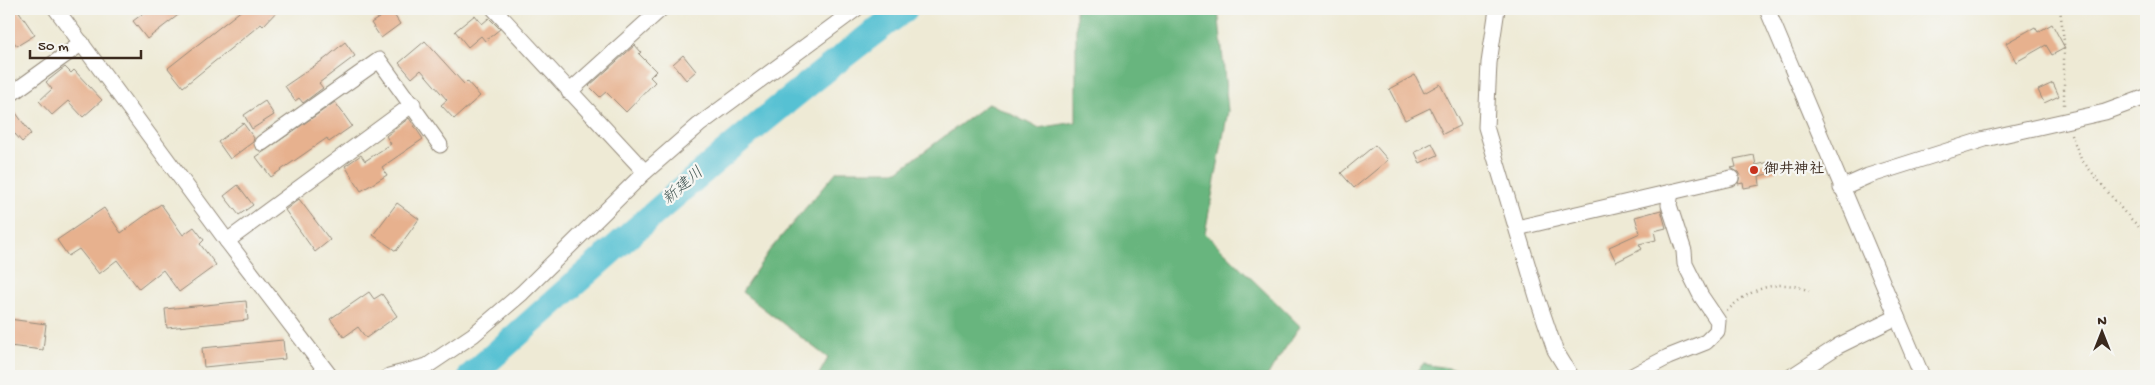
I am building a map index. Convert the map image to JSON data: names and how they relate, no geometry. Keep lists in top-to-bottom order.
{
  "water": ["新建川"],
  "places": ["御井神社"],
  "scale_bar": "50 m",
  "north": "top"
}
